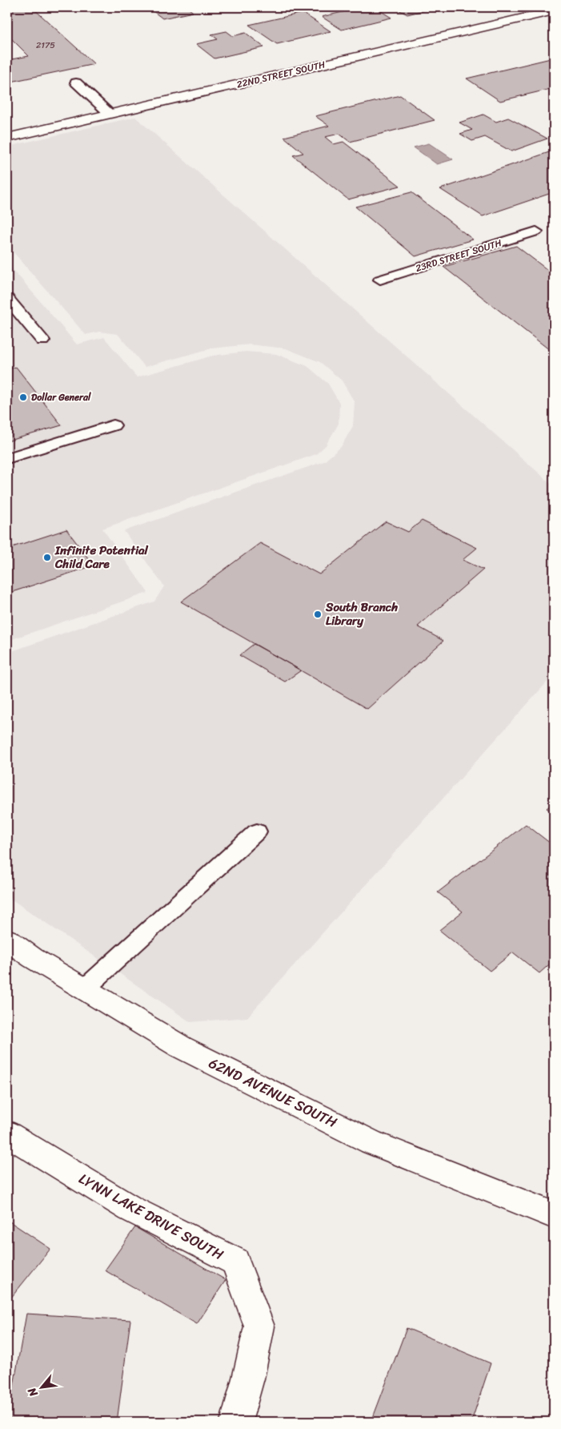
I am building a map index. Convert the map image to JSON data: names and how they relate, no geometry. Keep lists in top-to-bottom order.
{
  "streets": {
    "street": ["22ND STREET SOUTH", "62ND AVENUE SOUTH", "LYNN LAKE DRIVE SOUTH"],
    "lane": ["23RD STREET SOUTH"]
  },
  "places": ["Dollar General", "Infinite Potential Child Care", "South Branch Library"],
  "house_numbers": ["2175"],
  "north": "bottom left"
}
